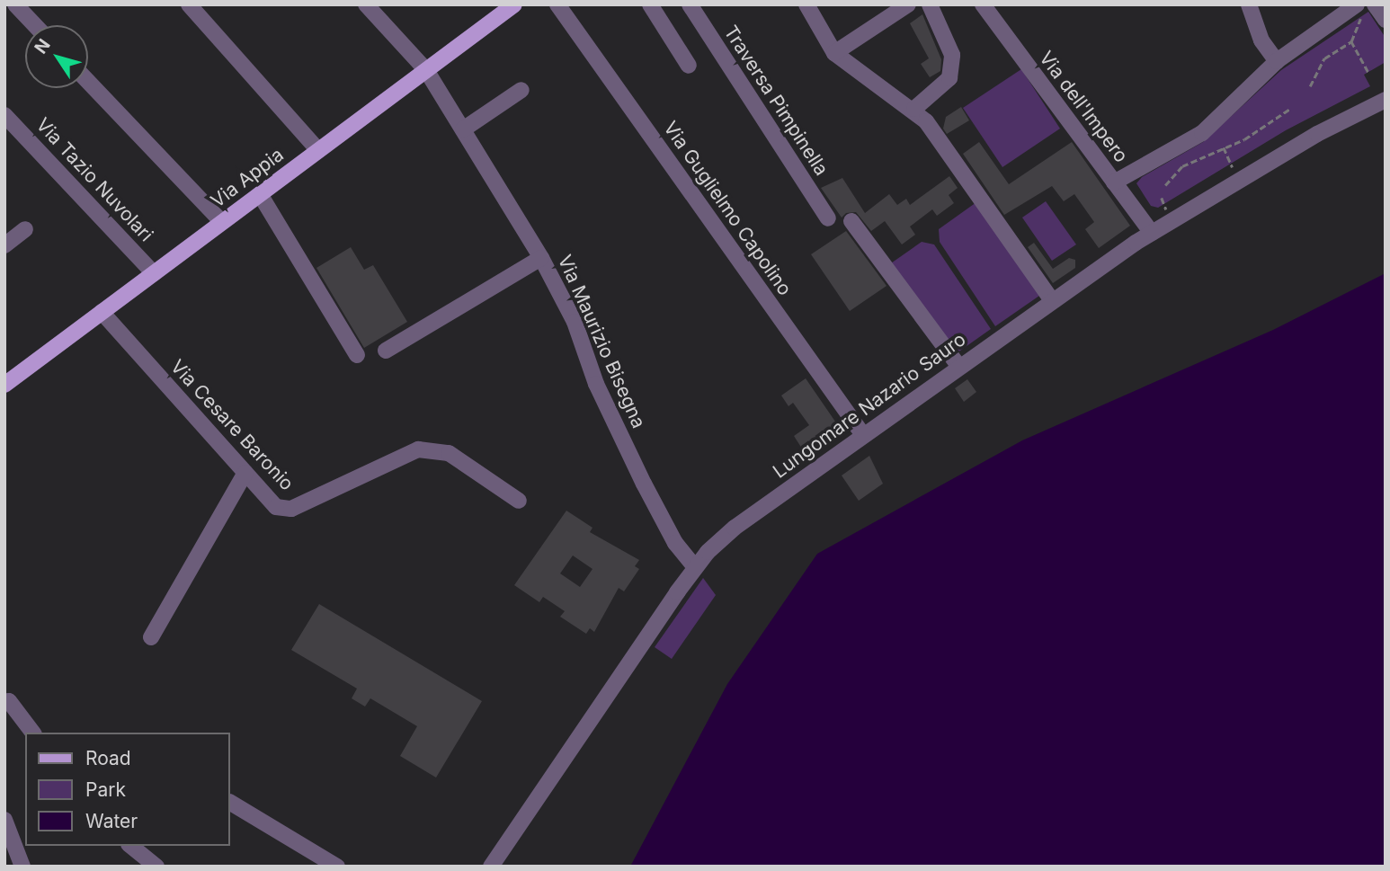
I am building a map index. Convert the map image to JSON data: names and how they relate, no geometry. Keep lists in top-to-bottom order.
{
  "streets": {
    "main road": ["Via Appia"],
    "street": [
      "Traversa Pimpinella",
      "Via dell'Impero",
      "Via Tazio Nuvolari",
      "Via Guglielmo Capolino",
      "Via Maurizio Bisegna",
      "Lungomare Nazario Sauro",
      "Via Cesare Baronio"
    ]
  },
  "crossings": [
    ["Via dell'Impero", "Lungomare Nazario Sauro"],
    ["Via Appia", "Via Tazio Nuvolari"],
    ["Via Appia", "Via Maurizio Bisegna"],
    ["Via Appia", "Via Cesare Baronio"],
    ["Via Guglielmo Capolino", "Lungomare Nazario Sauro"],
    ["Via Maurizio Bisegna", "Lungomare Nazario Sauro"]
  ],
  "legend": ["Road", "Park", "Water"],
  "north": "top left"
}
